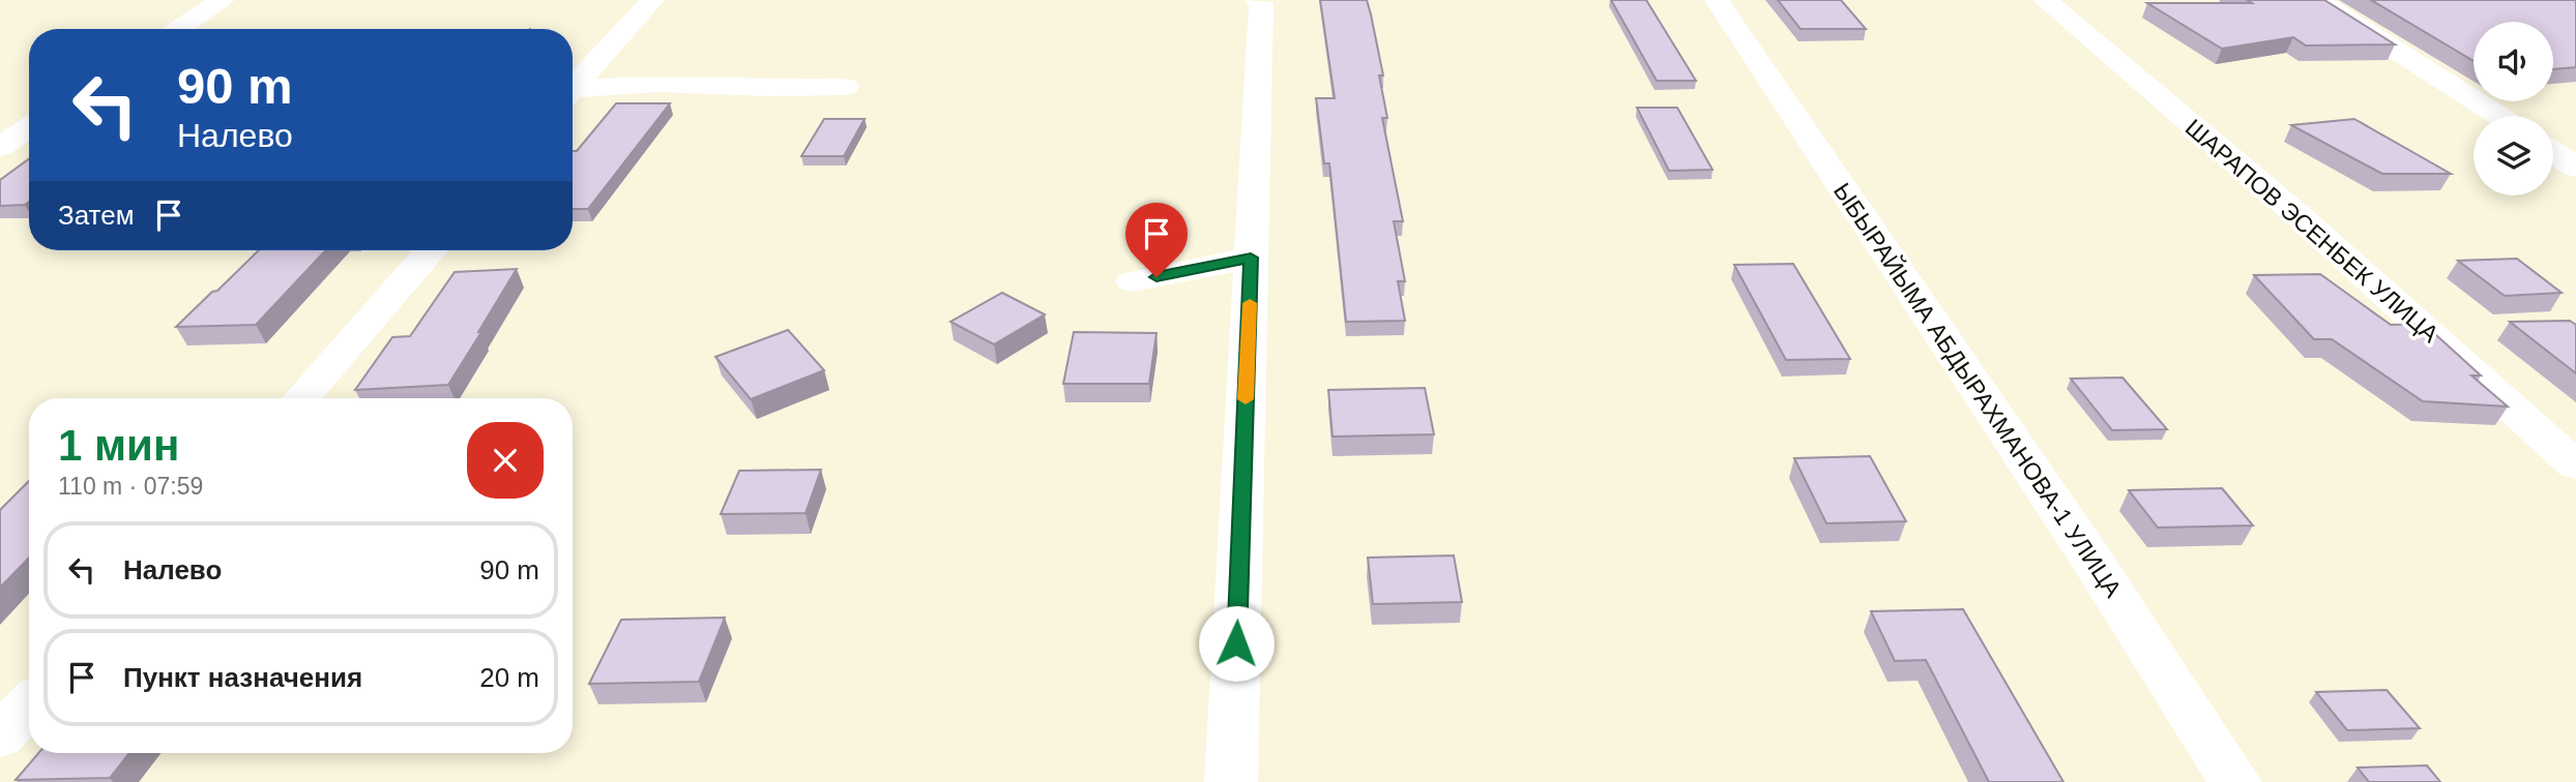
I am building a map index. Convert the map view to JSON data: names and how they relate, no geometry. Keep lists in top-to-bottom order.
{
  "streets": {
    "street": ["ШАРАПОВ ЭСЕНБЕК УЛИЦА", "ЫБЫРАЙЫМА АБДЫРАХМАНОВА-1 УЛИЦА"]
  },
  "page": {
    "turn": ["90 m", "Налево"],
    "then": "Затем",
    "heading": ["1 мин", "110 m · 07:59"],
    "list": [
      {
        "name": "Налево",
        "value": "90 m"
      },
      {
        "name": "Пункт назначения",
        "value": "20 m"
      }
    ]
  }
}
